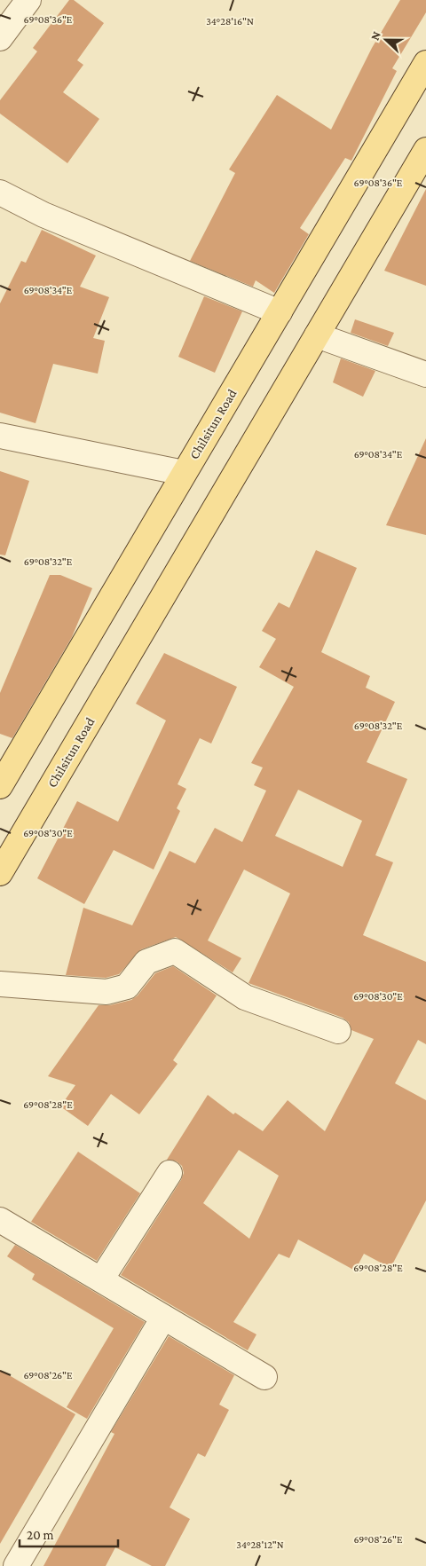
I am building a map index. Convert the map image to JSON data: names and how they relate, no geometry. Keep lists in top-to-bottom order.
{
  "streets": {
    "main road": ["Chilsitun Road"]
  },
  "scale_bar": "20 m",
  "north": "left",
  "coordinates": [
    "69°08'36\"E",
    "34°28'16\"N",
    "69°08'34\"E",
    "69°08'32\"E",
    "69°08'30\"E",
    "69°08'28\"E",
    "69°08'26\"E",
    "34°28'12\"N"
  ]
}
